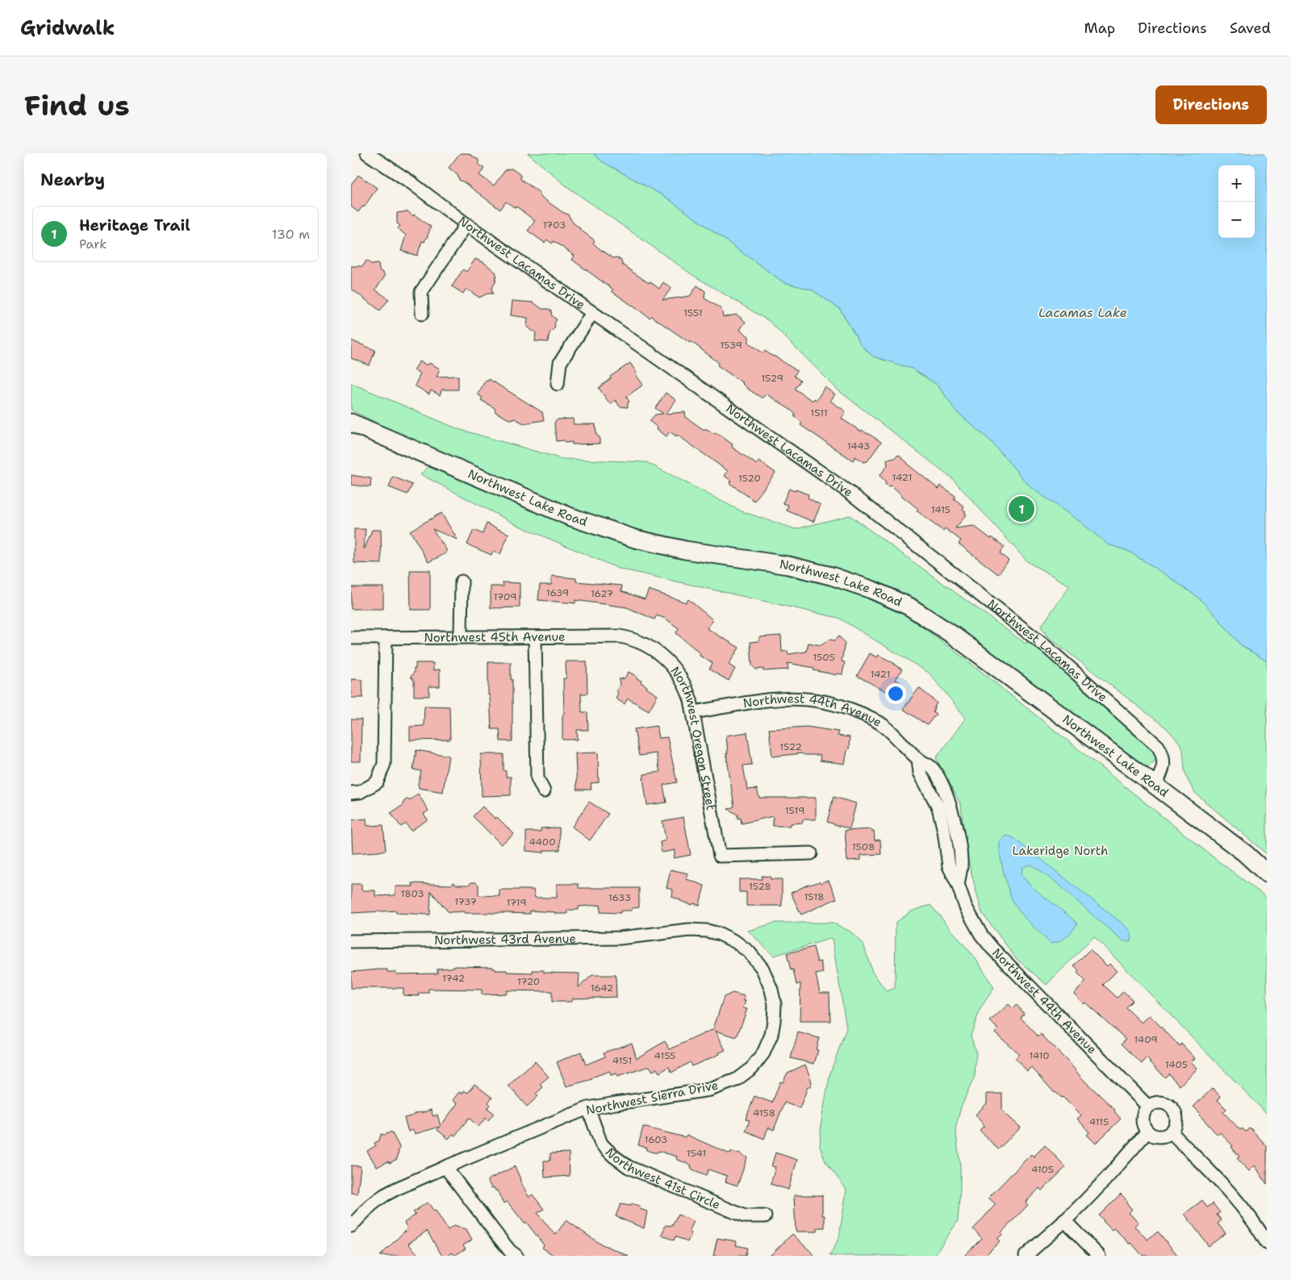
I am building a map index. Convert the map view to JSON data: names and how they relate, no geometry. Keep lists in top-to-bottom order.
{
  "streets": {
    "main road": ["Northwest Lake Road"],
    "street": [
      "Northwest Lacamas Drive",
      "Northwest 45th Avenue",
      "Northwest 44th Avenue",
      "Northwest Oregon Street",
      "Northwest 43rd Avenue",
      "Northwest Sierra Drive",
      "Northwest 41st Circle"
    ]
  },
  "crossings": [
    ["Northwest Lacamas Drive", "Northwest Lake Road"],
    ["Northwest 45th Avenue", "Northwest Oregon Street"],
    ["Northwest 44th Avenue", "Northwest Oregon Street"],
    ["Northwest 43rd Avenue", "Northwest Sierra Drive"],
    ["Northwest Sierra Drive", "Northwest 41st Circle"]
  ],
  "water": ["Lacamas Lake"],
  "parks": ["Lakeridge North"],
  "house_numbers": [
    "1703",
    "1551",
    "1539",
    "1529",
    "1511",
    "1443",
    "1421",
    "1520",
    "1415",
    "1639",
    "1627",
    "1709",
    "1505",
    "1421",
    "1522",
    "1519",
    "4400",
    "1508",
    "1528",
    "1803",
    "1518",
    "1633",
    "1737",
    "1719",
    "1742",
    "1720",
    "1642",
    "1409",
    "4155",
    "1410",
    "4151",
    "1405",
    "4158",
    "4115",
    "1603",
    "1541",
    "4105"
  ],
  "page": {
    "header": "Gridwalk",
    "nav": ["Map", "Directions", "Saved"],
    "buttons": "Directions",
    "title": "Find us",
    "heading": "Nearby",
    "map_buttons": ["+", "−"],
    "list": [
      {
        "mark": "1",
        "name": "Heritage Trail",
        "note": "Park",
        "value": "130 m"
      }
    ],
    "pins": "1"
  }
}
